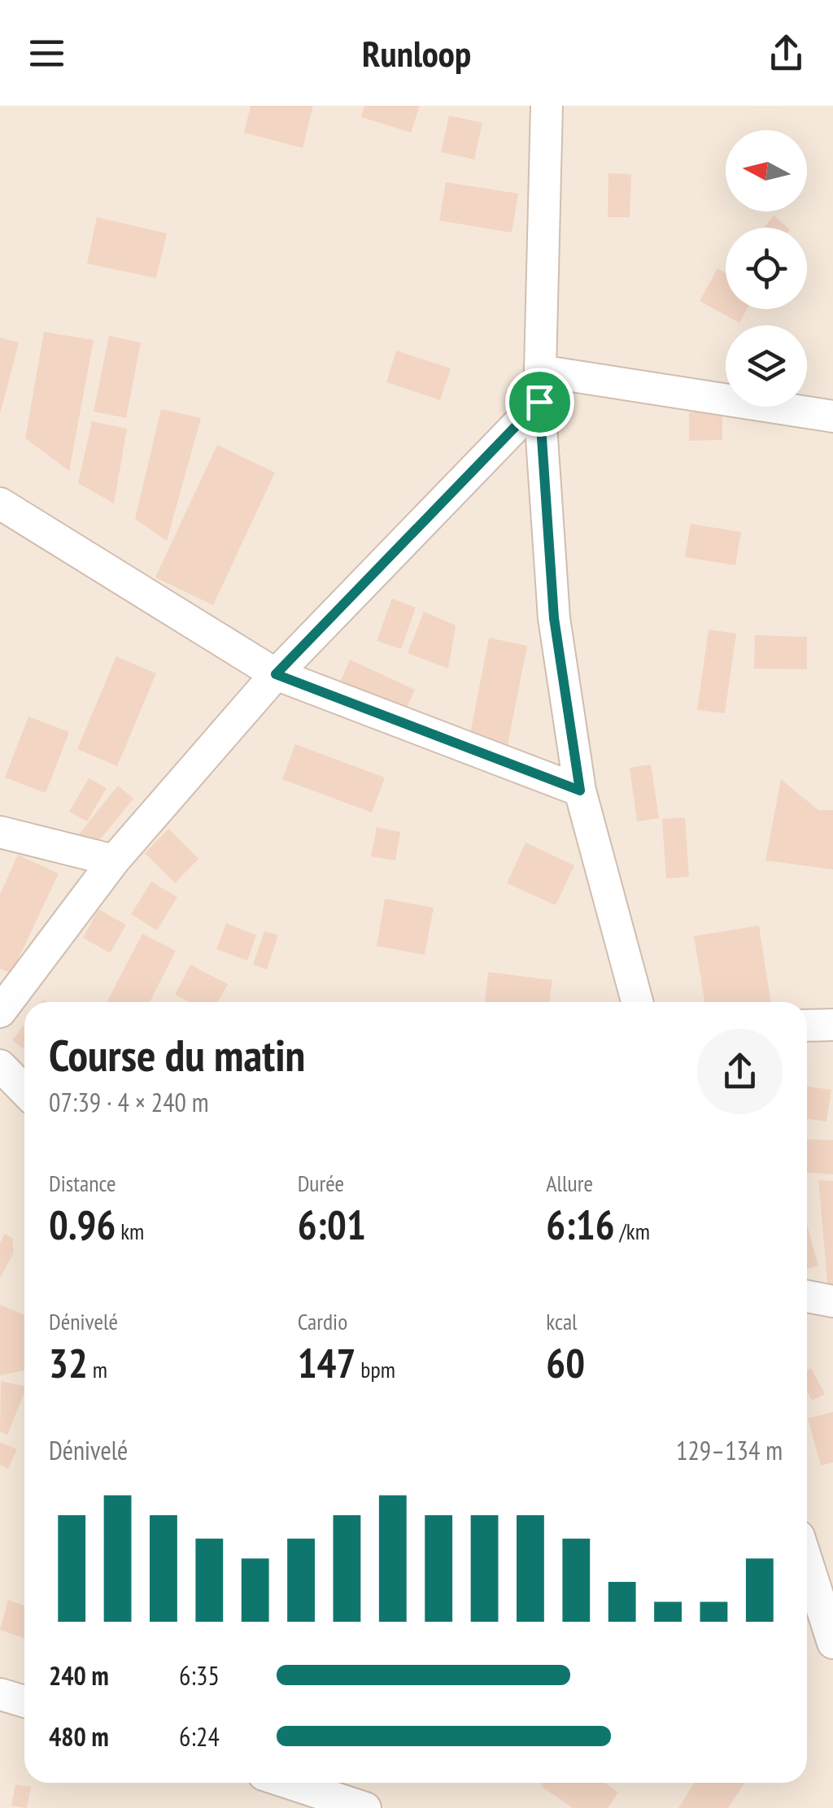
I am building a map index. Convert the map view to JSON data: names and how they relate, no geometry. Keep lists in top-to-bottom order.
{
  "north": "left",
  "page": {
    "header": "Runloop",
    "heading": ["Course du matin", "07:39 · 4 × 240 m"],
    "stats": [
      ["Distance", "0.96 km"],
      ["Durée", "6:01"],
      ["Allure", "6:16 /km"],
      ["Dénivelé", "32 m"],
      ["Cardio", "147 bpm"],
      ["kcal", "60"]
    ],
    "chart": ["Dénivelé", "129–134 m"],
    "list": [
      {
        "name": "240 m",
        "note": "6:35"
      },
      {
        "name": "480 m",
        "note": "6:24"
      }
    ]
  }
}
